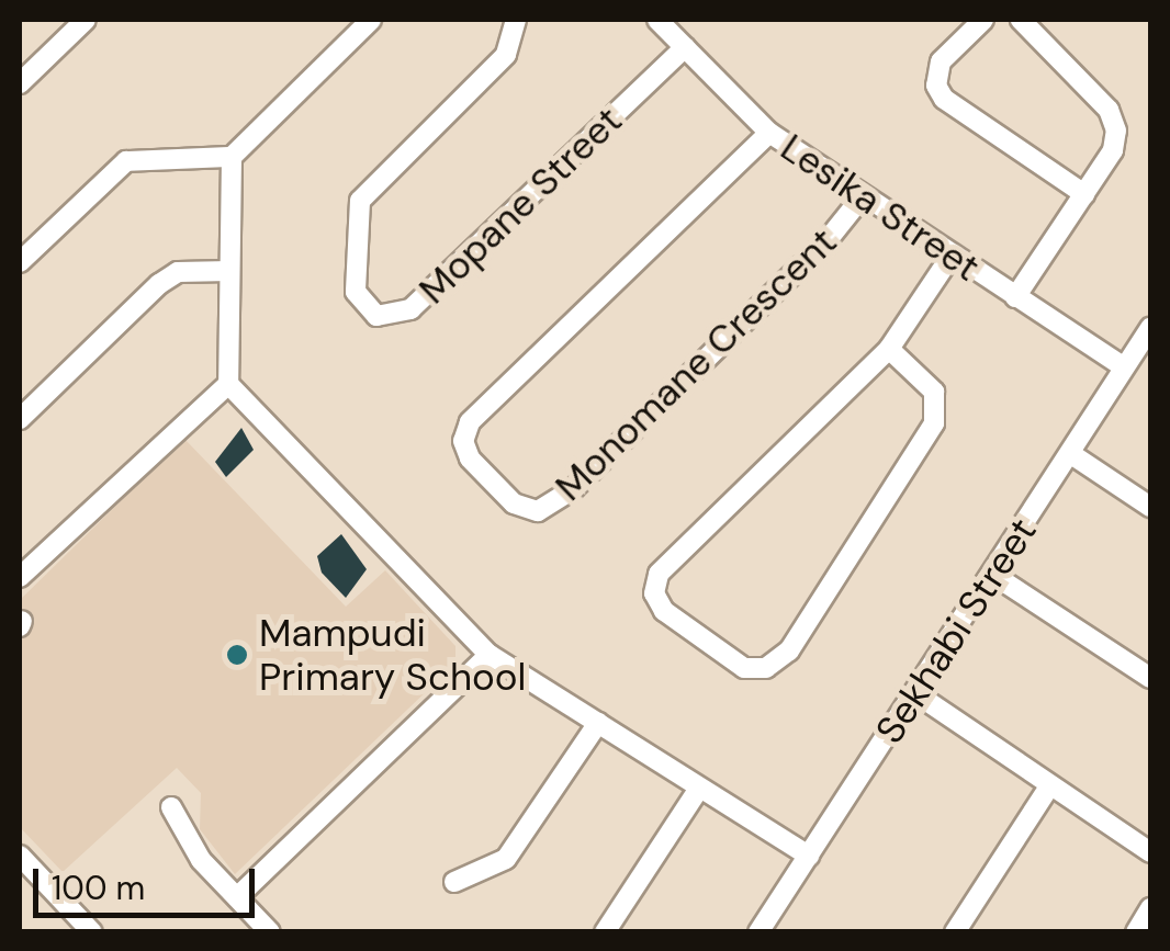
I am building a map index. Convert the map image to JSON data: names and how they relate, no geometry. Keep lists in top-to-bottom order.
{
  "streets": {
    "street": [
      "Mopane Street",
      "Lesika Street",
      "Monomane Crescent",
      "Sekhabi Street"
    ]
  },
  "crossings": [
    ["Mopane Street", "Lesika Street"],
    ["Lesika Street", "Monomane Crescent"],
    ["Lesika Street", "Sekhabi Street"]
  ],
  "places": ["Mampudi Primary School"],
  "scale_bar": "100 m"
}
